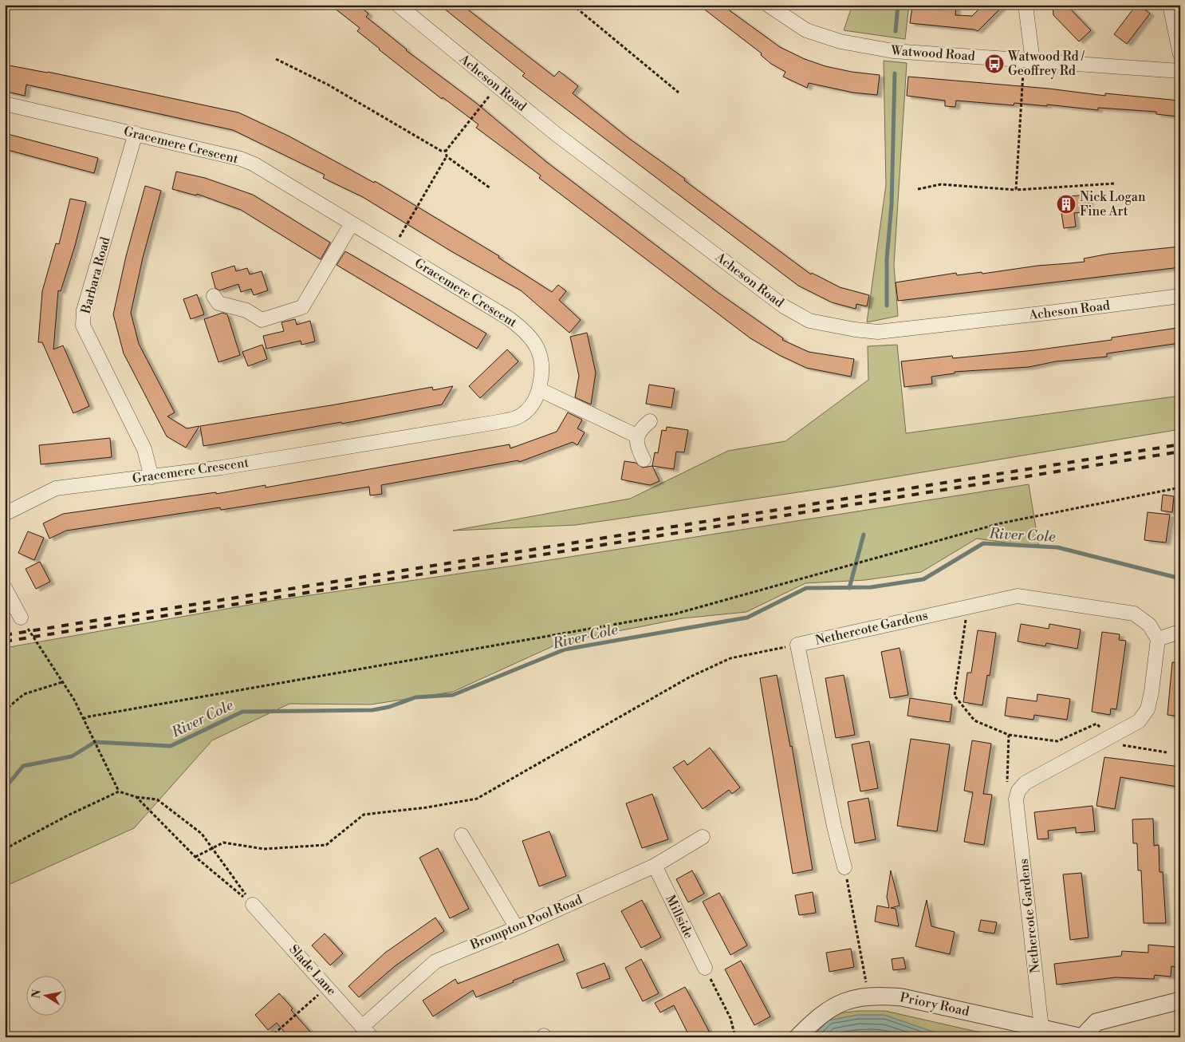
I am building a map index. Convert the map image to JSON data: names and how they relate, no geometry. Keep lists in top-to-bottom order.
{
  "streets": {
    "street": [
      "Watwood Road",
      "Acheson Road",
      "Gracemere Crescent",
      "Barbara Road",
      "Nethercote Gardens",
      "Millside",
      "Brompton Pool Road",
      "Slade Lane",
      "Priory Road"
    ]
  },
  "crossings": [
    ["Gracemere Crescent", "Barbara Road"],
    ["Nethercote Gardens", "Priory Road"],
    ["Millside", "Brompton Pool Road"],
    ["Brompton Pool Road", "Slade Lane"]
  ],
  "water": ["River Cole"],
  "places": {
    "bus stop": ["Watwood Rd / Geoffrey Rd"],
    "building": ["Nick Logan Fine Art"]
  },
  "north": "left"
}
